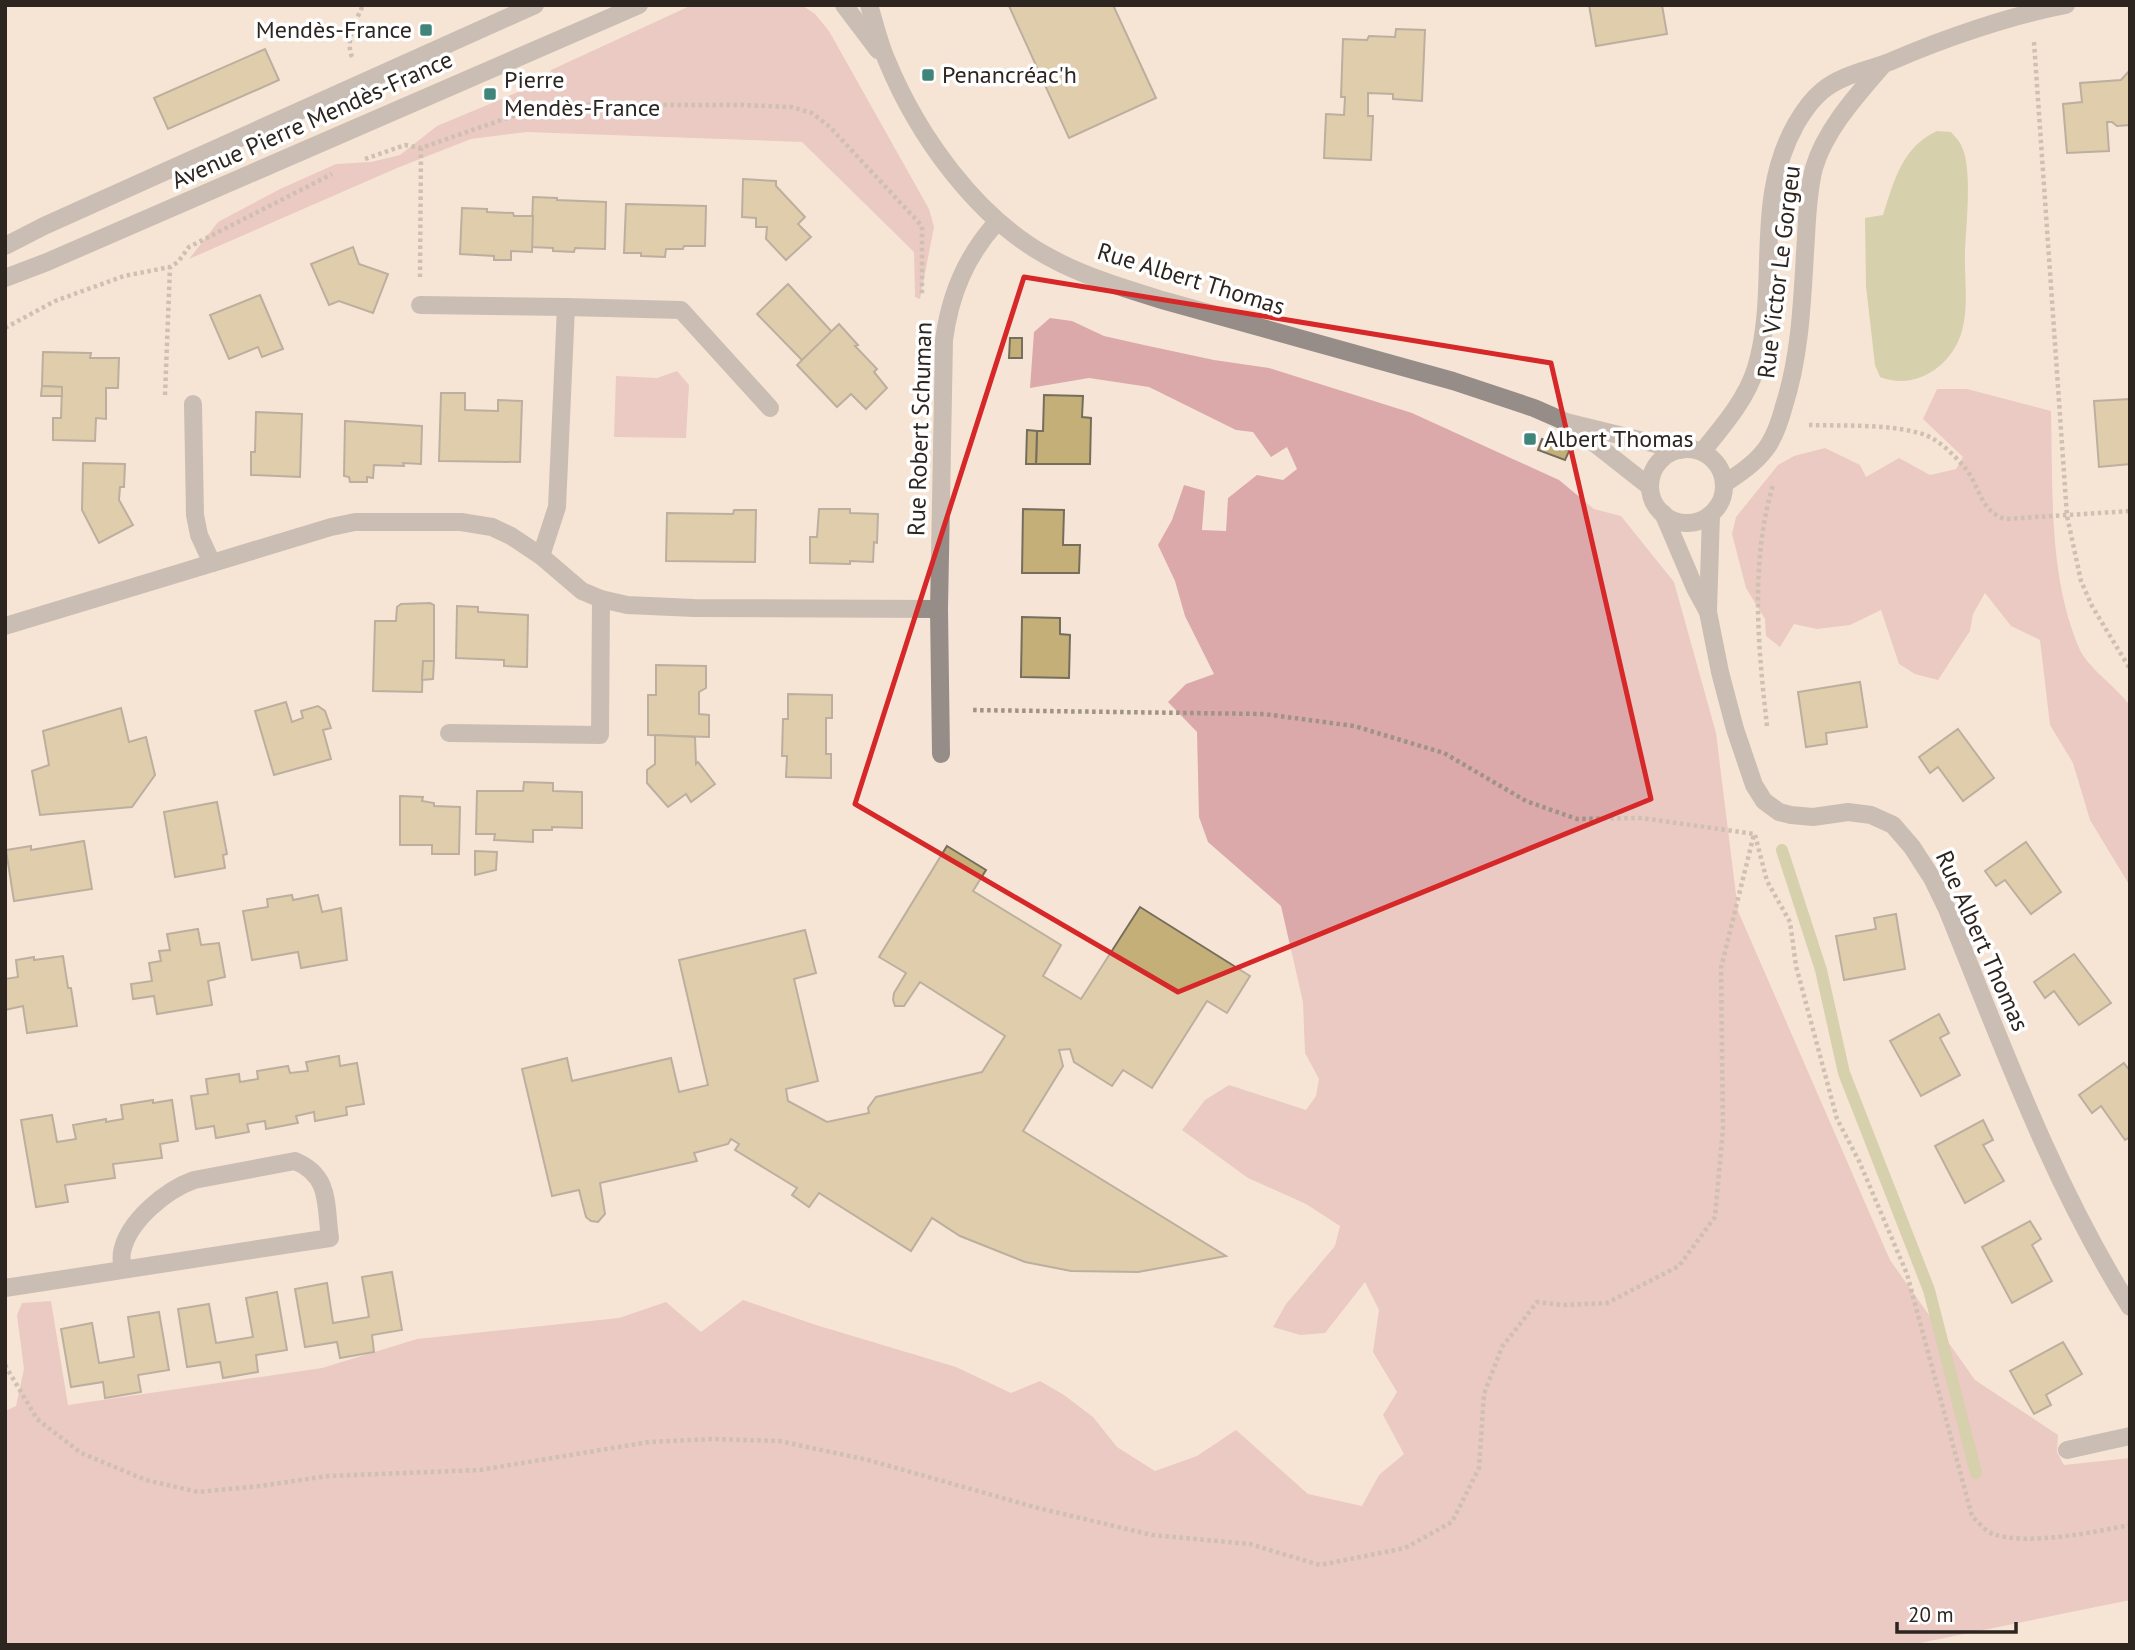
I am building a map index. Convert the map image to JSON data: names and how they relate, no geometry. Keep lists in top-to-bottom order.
{
  "streets": {
    "street": [
      "Avenue Pierre Mendès-France",
      "Rue Victor Le Gorgeu",
      "Rue Albert Thomas",
      "Rue Robert Schuman"
    ]
  },
  "crossings": [
    ["Rue Victor Le Gorgeu", "Rue Albert Thomas"],
    ["Rue Albert Thomas", "Rue Robert Schuman"]
  ],
  "places": {
    "transit": [
      "Mendès-France",
      "Penancréac'h",
      "Pierre Mendès-France",
      "Albert Thomas"
    ]
  },
  "scale_bar": "20 m"
}
